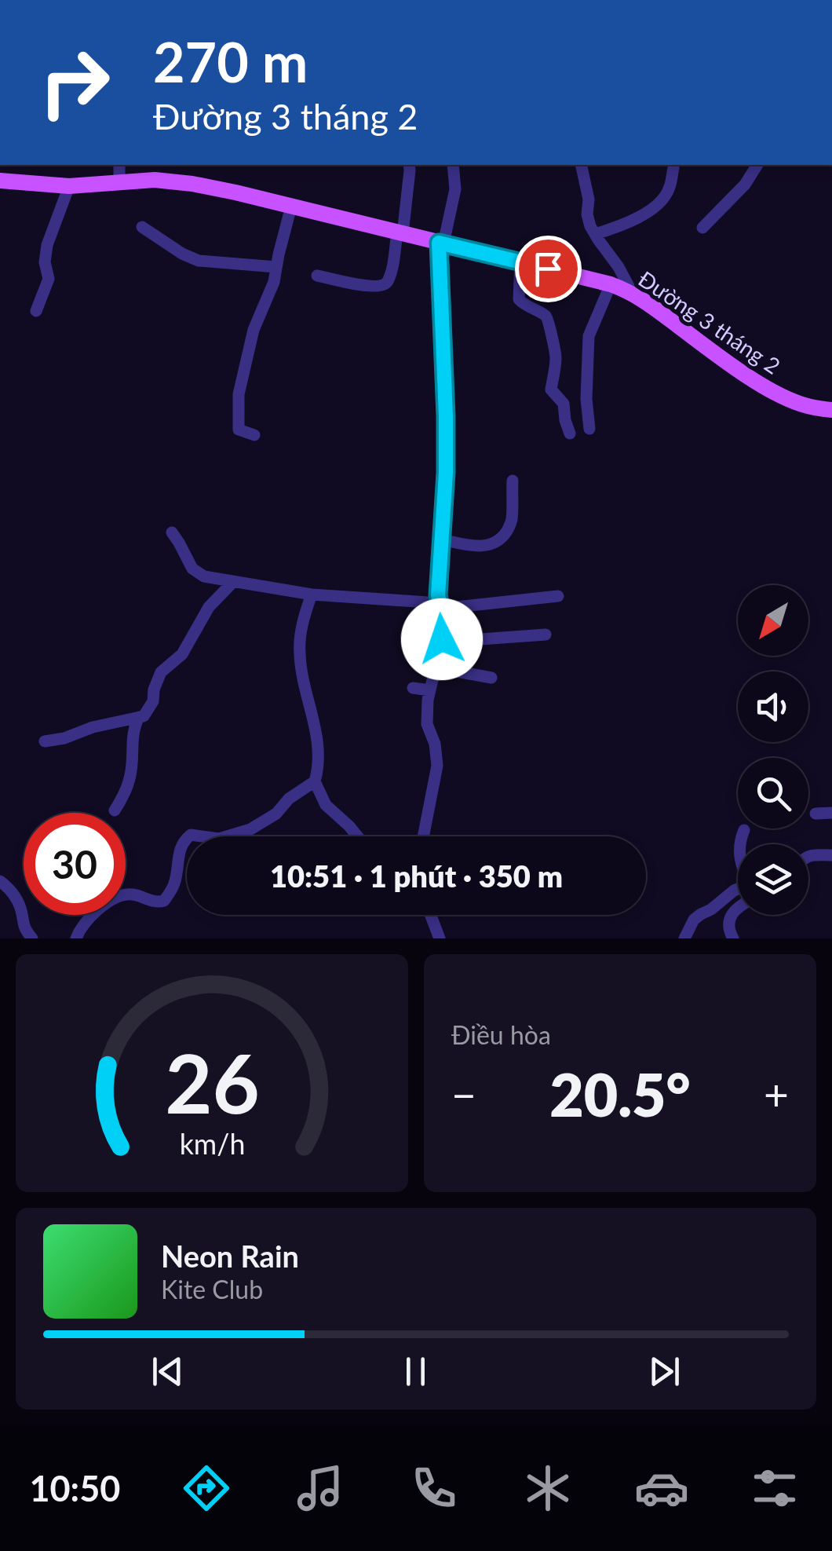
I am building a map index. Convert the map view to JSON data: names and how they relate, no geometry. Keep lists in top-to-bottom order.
{
  "streets": {
    "main road": ["Đường 3 tháng 2"]
  },
  "north": "bottom left",
  "page": {
    "turn": ["270 m", "Đường 3 tháng 2"],
    "limit": "30",
    "trip": "10:51 · 1 phút · 350 m",
    "tile": "Điều hòa",
    "heat": ["−", "20.5°", "+"],
    "song": ["Neon Rain", "Kite Club"],
    "tabs": "10:50",
    "gauge": ["26", "km/h"]
  }
}
